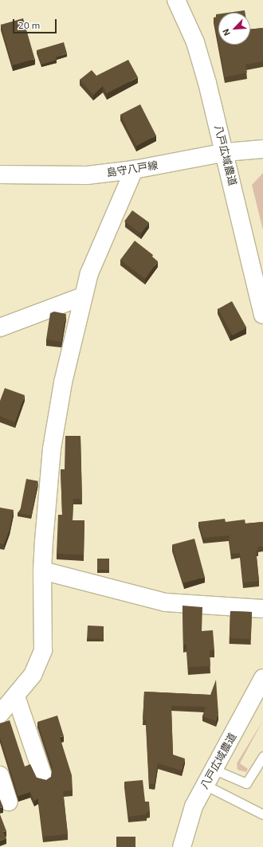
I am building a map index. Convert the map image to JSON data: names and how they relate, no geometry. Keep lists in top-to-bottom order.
{
  "streets": {
    "street": ["八戸広域農道", "島守八戸線"]
  },
  "crossings": [
    ["八戸広域農道", "島守八戸線"]
  ],
  "scale_bar": "20 m",
  "north": "bottom left"
}
